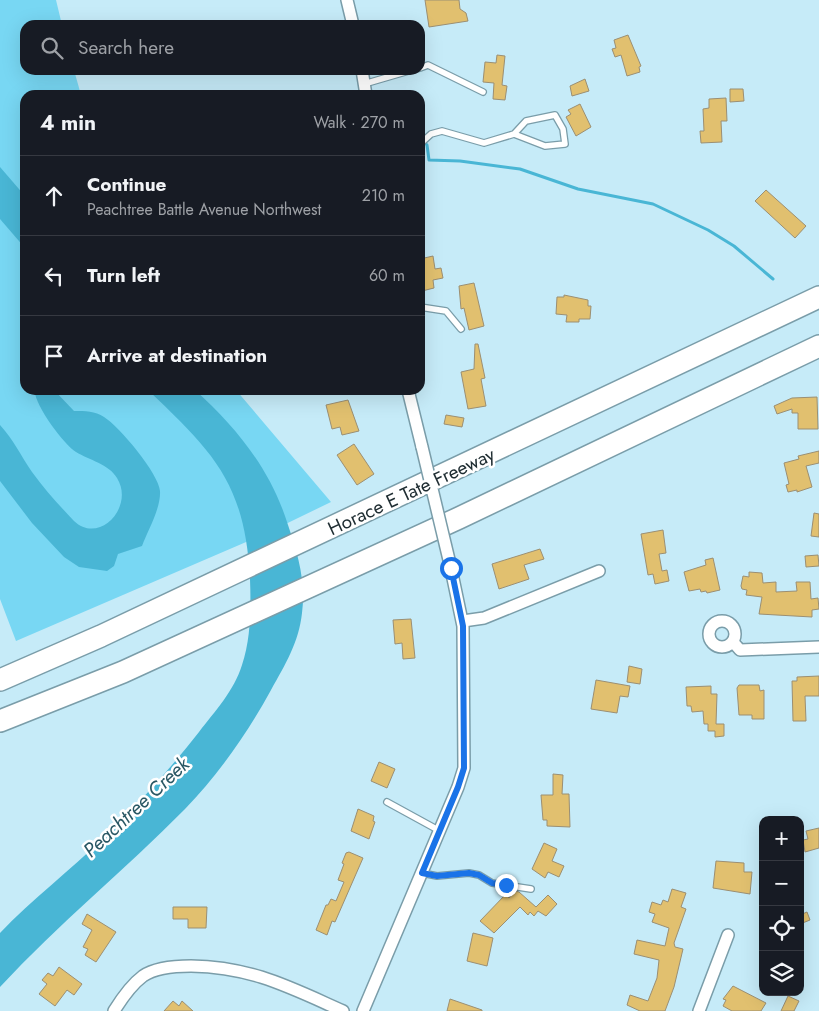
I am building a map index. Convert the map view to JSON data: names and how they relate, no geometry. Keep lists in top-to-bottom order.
{
  "streets": {
    "highway": ["Horace E Tate Freeway"]
  },
  "water": ["Peachtree Creek"],
  "page": {
    "search": "Search here",
    "heading": ["4 min", "Walk · 270 m"],
    "list": [
      ["Continue", "Peachtree Battle Avenue Northwest", "210 m"],
      ["Turn left", "60 m"],
      "Arrive at destination"
    ],
    "map_buttons": ["+", "−"]
  }
}
